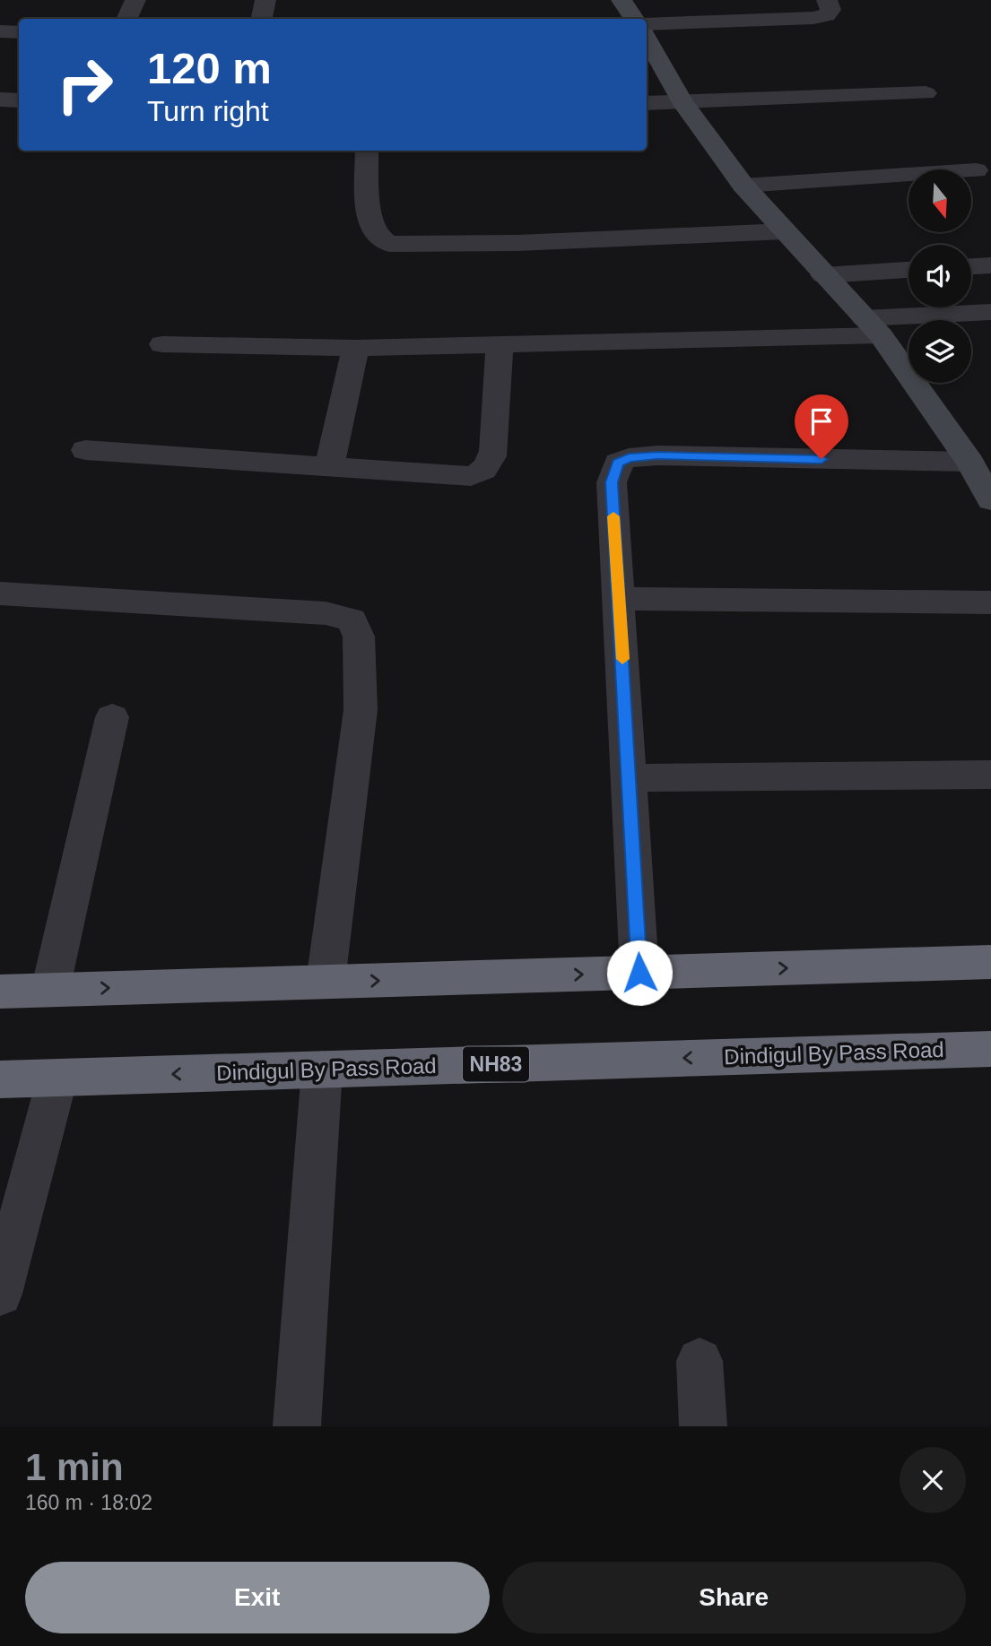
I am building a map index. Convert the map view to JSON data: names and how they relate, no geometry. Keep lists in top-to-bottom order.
{
  "streets": {
    "highway": ["Dindigul By Pass Road", "NH83"]
  },
  "north": "bottom",
  "page": {
    "turn": ["120 m", "Turn right"],
    "heading": ["1 min", "160 m · 18:02"],
    "buttons": ["Exit", "Share"]
  }
}
